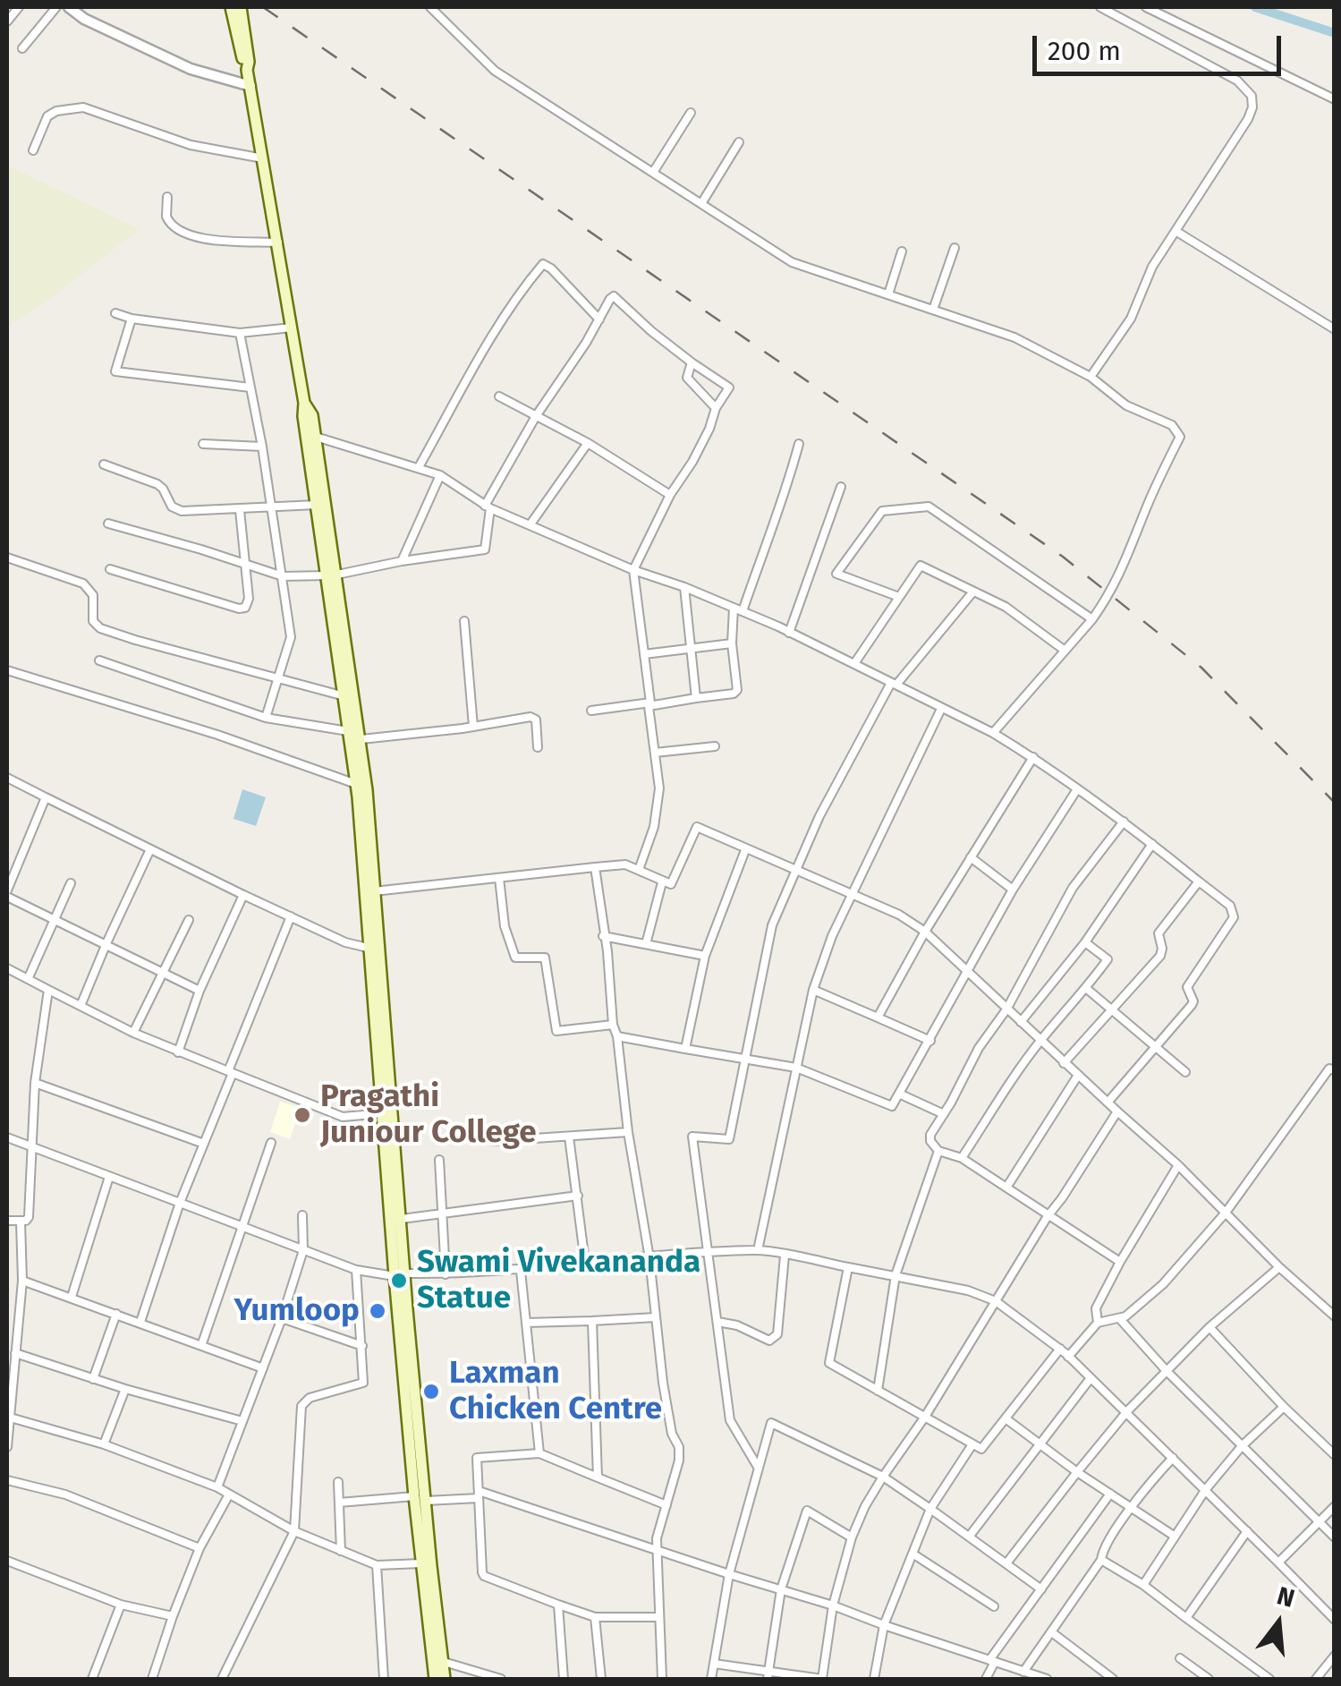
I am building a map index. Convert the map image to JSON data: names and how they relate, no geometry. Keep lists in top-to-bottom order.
{
  "places": [
    "Pragathi Juniour College",
    "Swami Vivekananda Statue",
    "Yumloop",
    "Laxman Chicken Centre"
  ],
  "scale_bar": "200 m",
  "north": "top"
}
